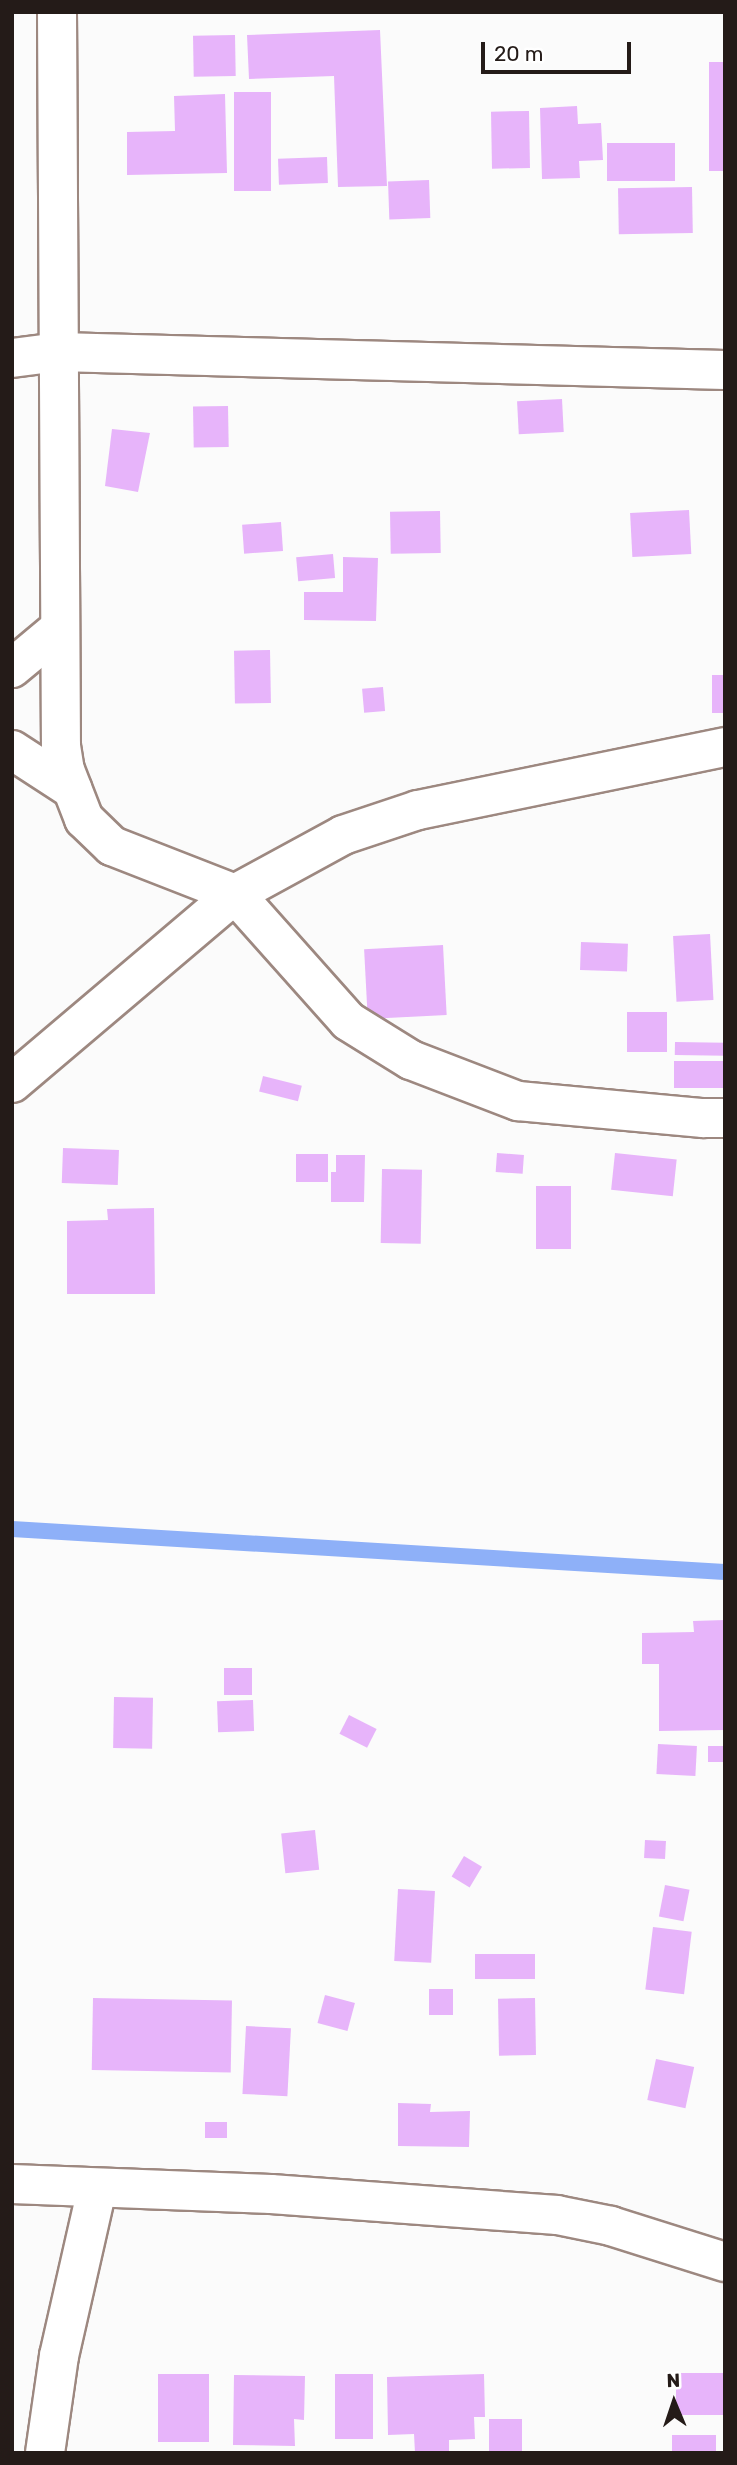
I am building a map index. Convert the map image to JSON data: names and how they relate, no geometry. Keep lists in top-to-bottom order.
{
  "scale_bar": "20 m",
  "north": "top"
}
